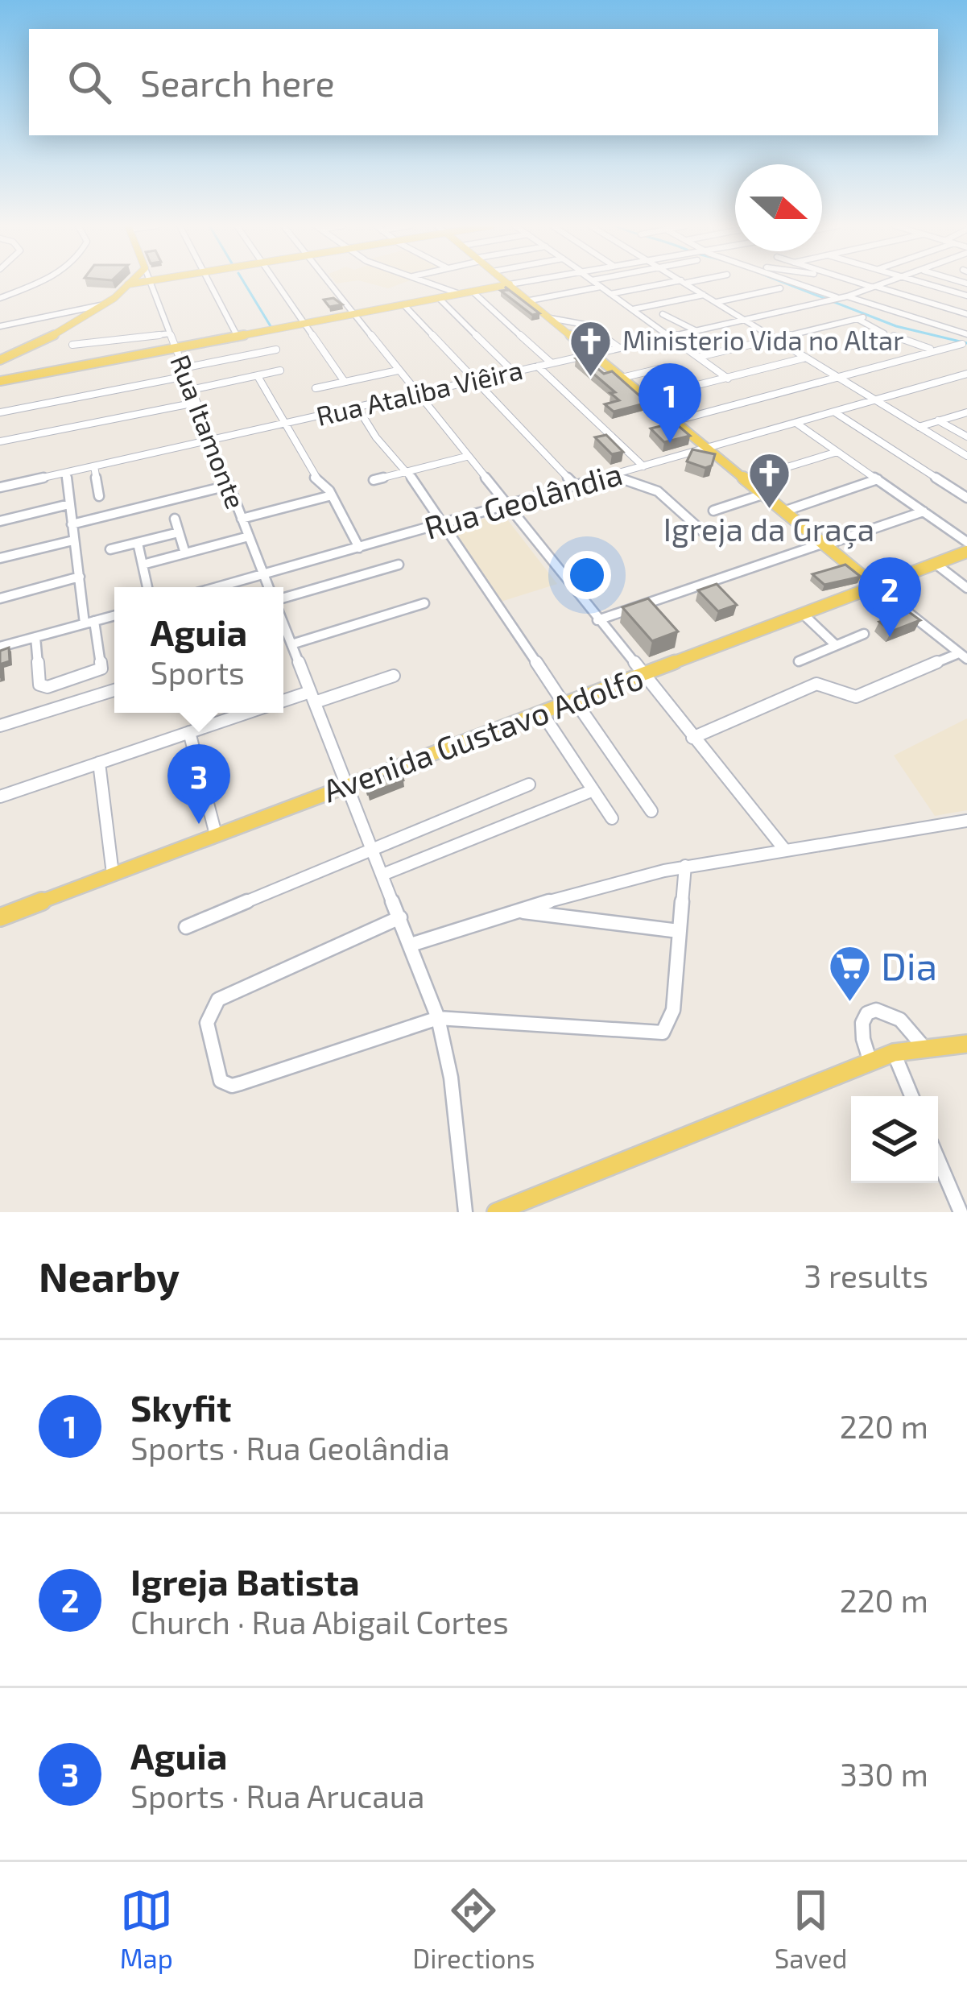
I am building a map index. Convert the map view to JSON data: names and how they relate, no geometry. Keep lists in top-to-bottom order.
{
  "streets": {
    "main road": ["Avenida Gustavo Adolfo"],
    "street": ["Rua Ataliba Viêira", "Rua Itamonte", "Rua Geolândia"]
  },
  "crossings": [
    ["Rua Ataliba Viêira", "Rua Itamonte"],
    ["Rua Itamonte", "Rua Geolândia"]
  ],
  "places": {
    "church": ["Ministerio Vida no Altar", "Igreja da Graça"],
    "supermarket": ["Dia"]
  },
  "north": "right",
  "page": {
    "search": "Search here",
    "pins": ["1", "2", "3"],
    "popup": ["Aguia", "Sports"],
    "heading": ["Nearby", "3 results"],
    "list": [
      {
        "mark": "1",
        "name": "Skyfit",
        "note": "Sports · Rua Geolândia",
        "value": "220 m"
      },
      {
        "mark": "2",
        "name": "Igreja Batista",
        "note": "Church · Rua Abigail Cortes",
        "value": "220 m"
      },
      {
        "mark": "3",
        "name": "Aguia",
        "note": "Sports · Rua Arucaua",
        "value": "330 m"
      }
    ],
    "nav": ["Map", "Directions", "Saved"]
  }
}
